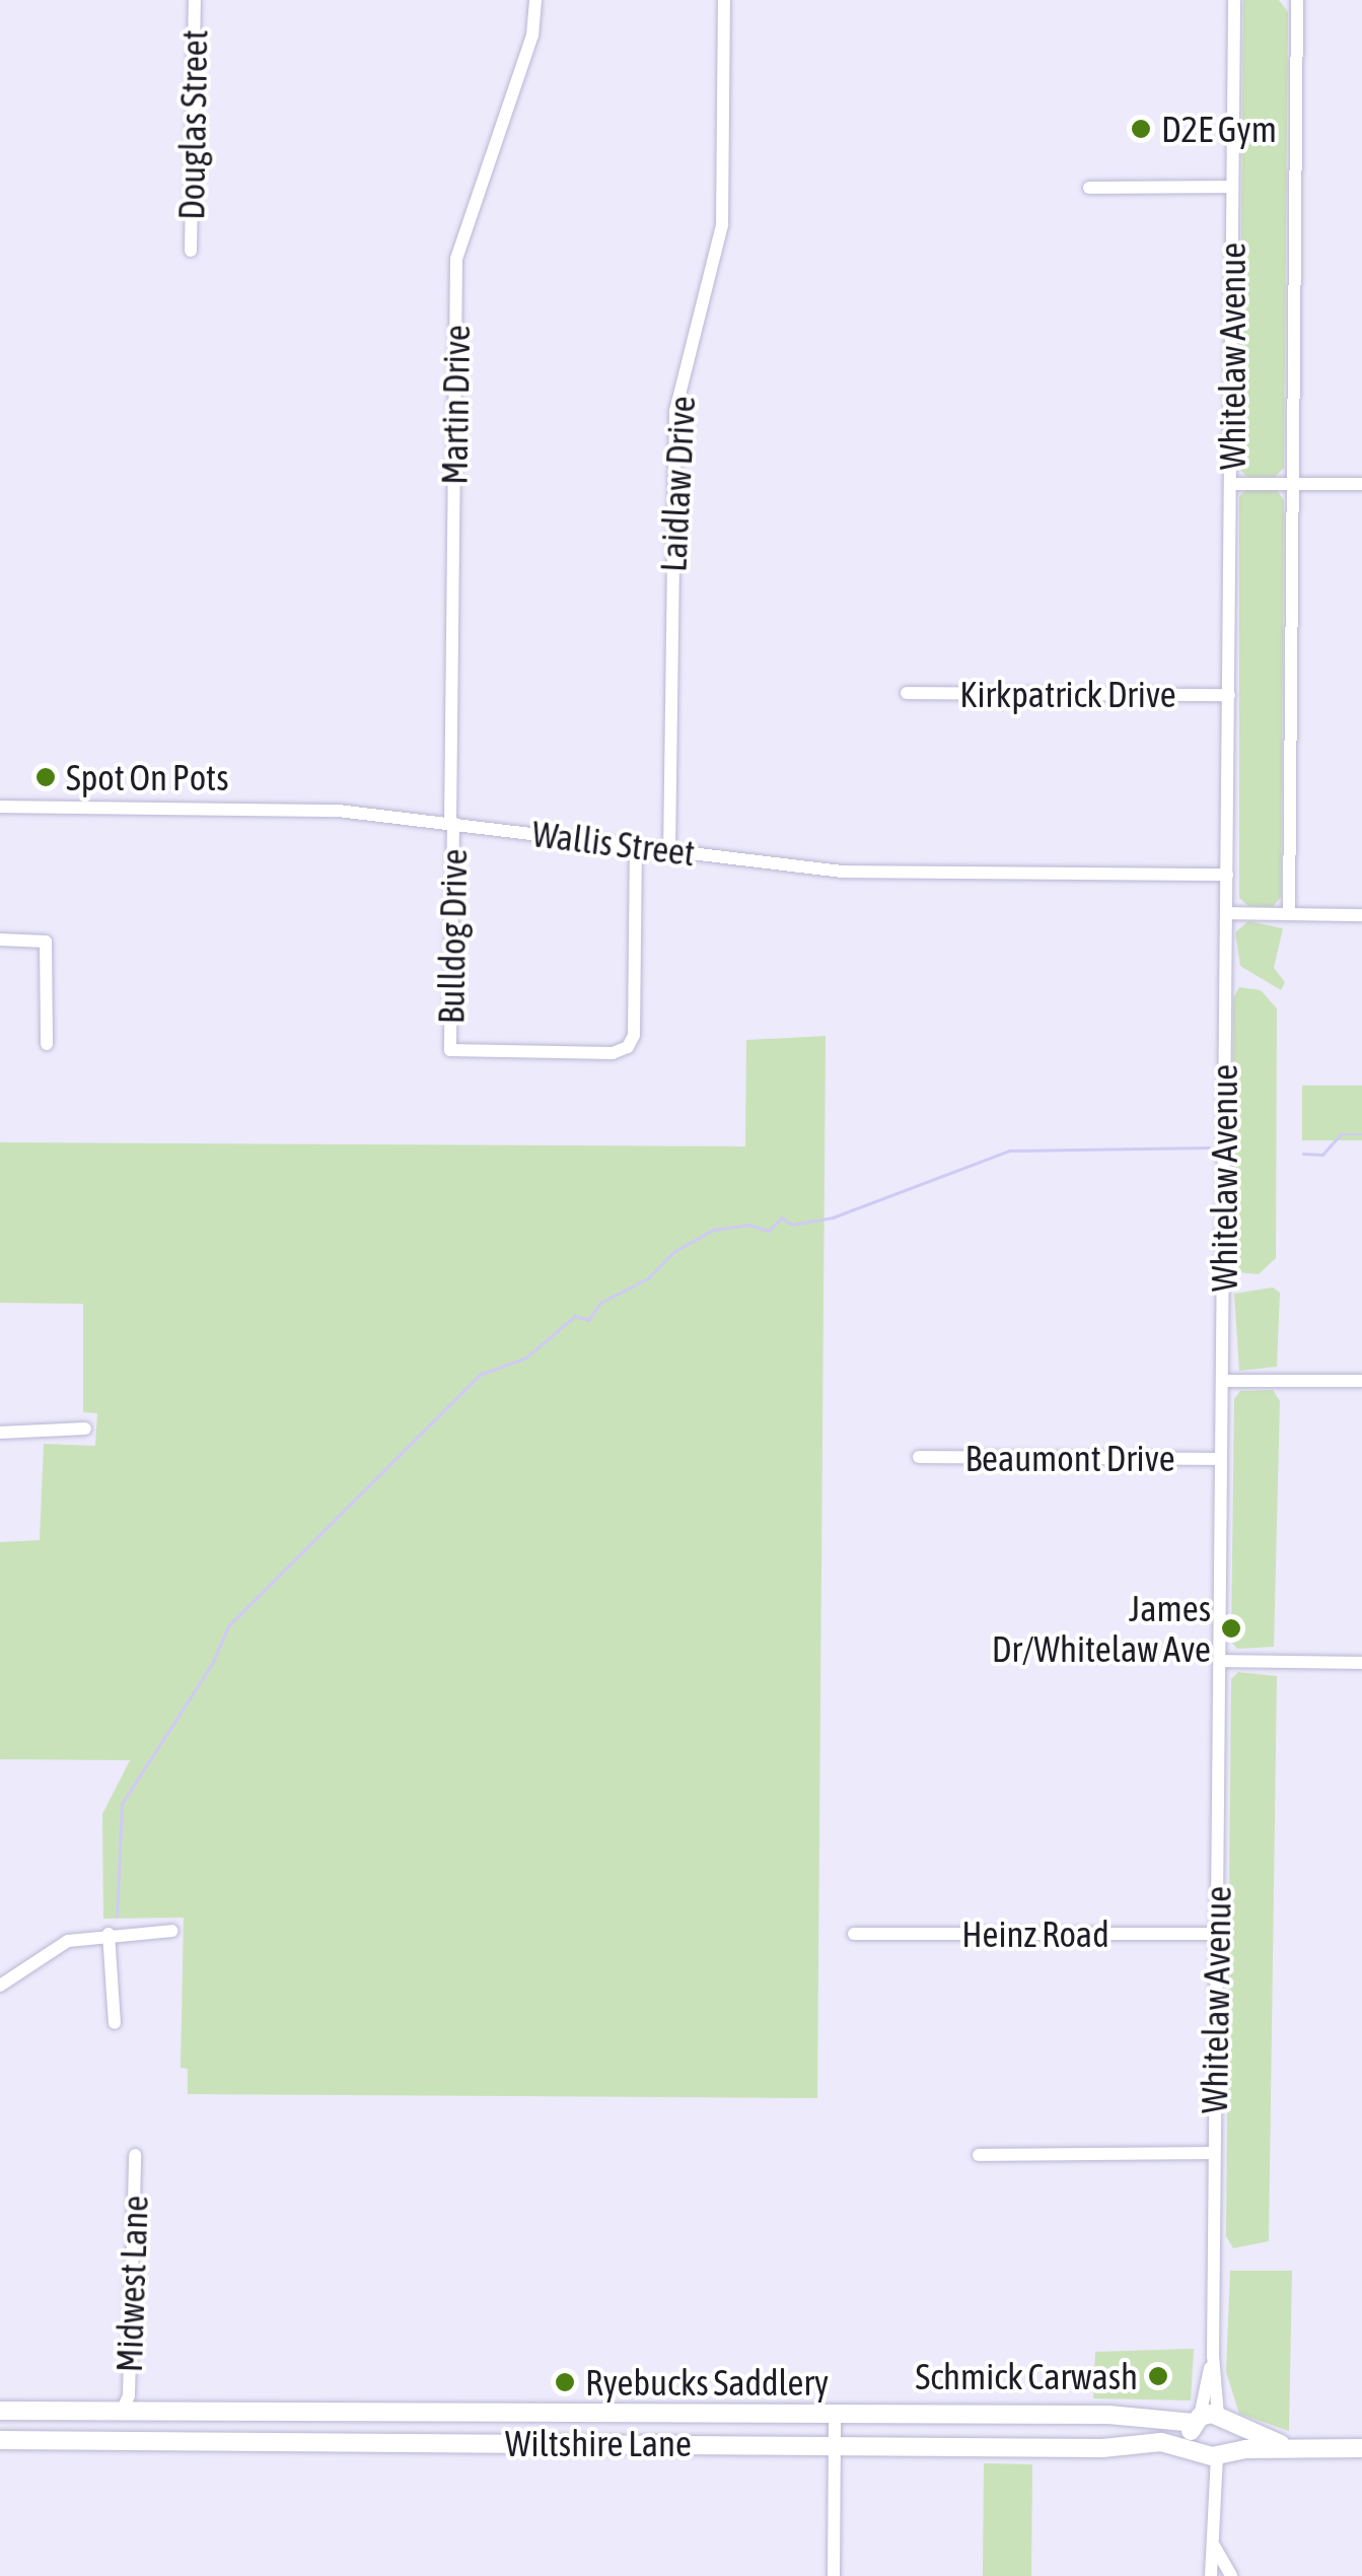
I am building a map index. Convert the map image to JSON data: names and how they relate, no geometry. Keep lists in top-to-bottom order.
{
  "streets": {
    "main road": ["Wiltshire Lane"],
    "street": [
      "Douglas Street",
      "Whitelaw Avenue",
      "Martin Drive",
      "Laidlaw Drive",
      "Kirkpatrick Drive",
      "Wallis Street",
      "Bulldog Drive",
      "Beaumont Drive",
      "Heinz Road",
      "Midwest Lane"
    ]
  },
  "crossings": [
    ["Whitelaw Avenue", "Kirkpatrick Drive"],
    ["Whitelaw Avenue", "Wallis Street"],
    ["Whitelaw Avenue", "Beaumont Drive"],
    ["Whitelaw Avenue", "Heinz Road"],
    ["Whitelaw Avenue", "Wiltshire Lane"],
    ["Martin Drive", "Wallis Street"],
    ["Martin Drive", "Bulldog Drive"],
    ["Laidlaw Drive", "Wallis Street"],
    ["Wallis Street", "Bulldog Drive"],
    ["Midwest Lane", "Wiltshire Lane"]
  ],
  "places": [
    "D2E Gym",
    "Spot On Pots",
    "James Dr/Whitelaw Ave",
    "Schmick Carwash",
    "Ryebucks Saddlery"
  ]
}
